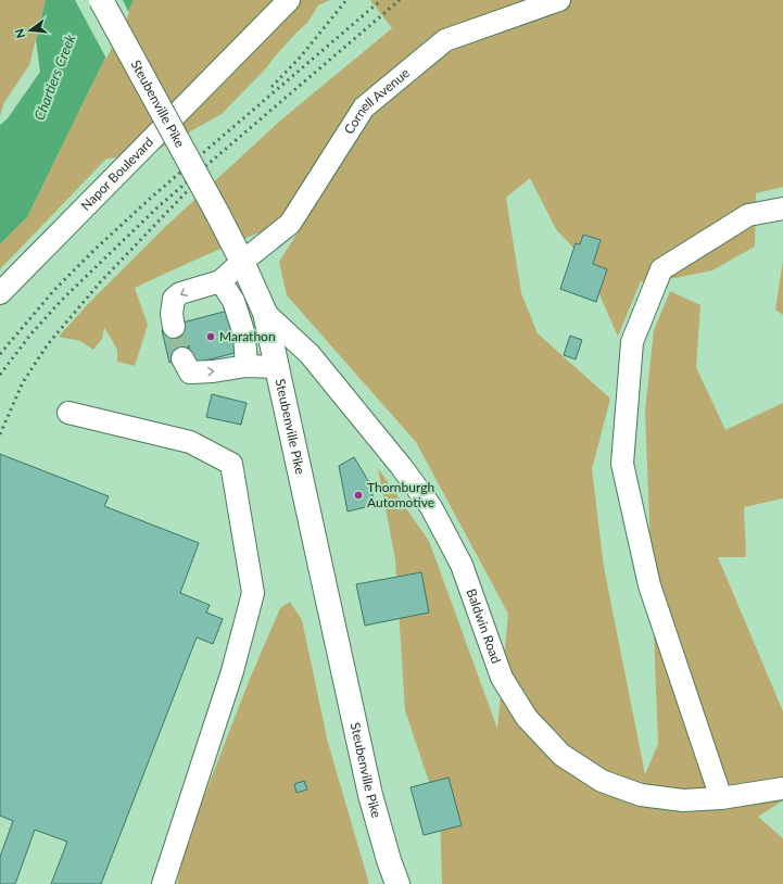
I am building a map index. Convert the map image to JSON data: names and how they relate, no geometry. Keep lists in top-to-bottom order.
{
  "streets": {
    "main road": ["Steubenville Pike"],
    "street": ["Cornell Avenue", "Napor Boulevard", "Baldwin Road"]
  },
  "crossings": [
    ["Cornell Avenue", "Steubenville Pike"],
    ["Steubenville Pike", "Baldwin Road"]
  ],
  "water": ["Chartiers Creek"],
  "places": ["Marathon", "Thornburgh Automotive"],
  "north": "left"
}
